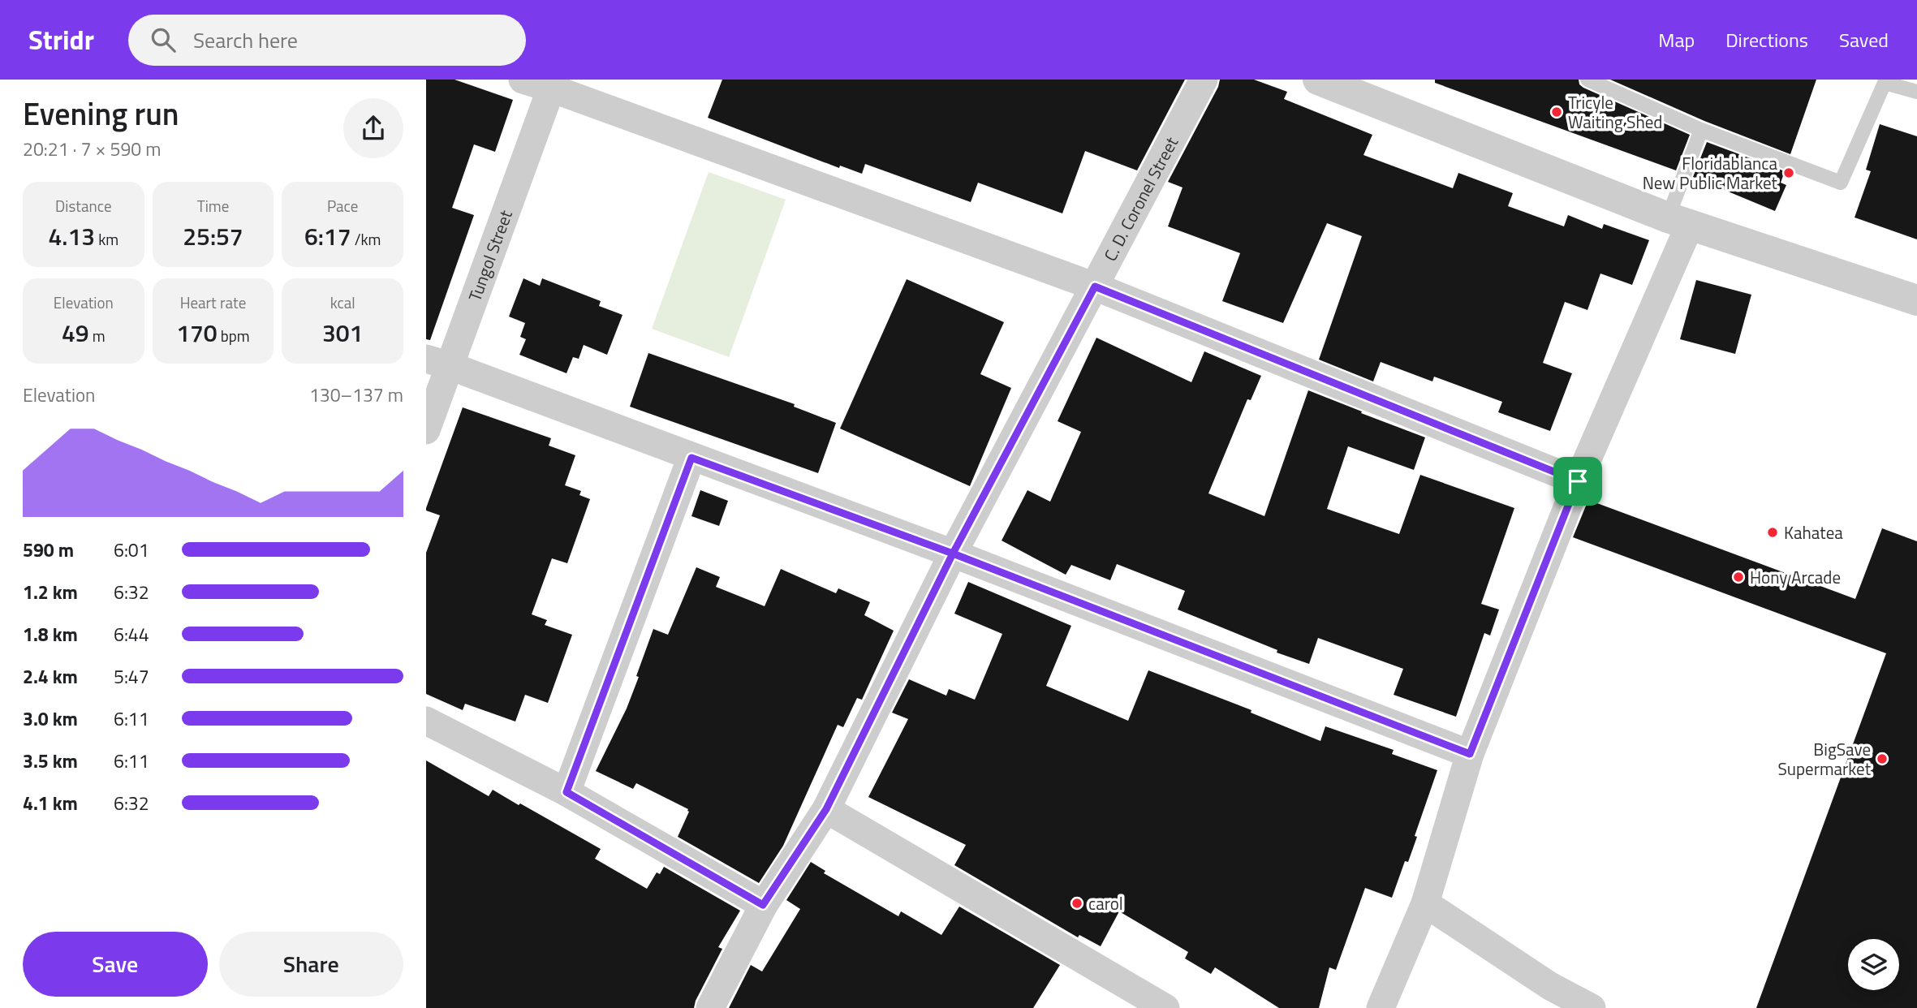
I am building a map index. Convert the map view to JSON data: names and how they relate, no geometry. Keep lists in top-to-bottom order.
{
  "streets": {
    "street": ["C. D. Coronel Street", "Tungol Street"]
  },
  "places": [
    "Tricyle Waiting Shed",
    "Floridablanca New Public Market",
    "Kahatea",
    "Hony Arcade",
    "BigSave Supermarket",
    "carol"
  ],
  "page": {
    "header": "Stridr",
    "search": "Search here",
    "nav": ["Map", "Directions", "Saved"],
    "heading": ["Evening run", "20:21 · 7 × 590 m"],
    "stats": [
      ["Distance", "4.13 km"],
      ["Time", "25:57"],
      ["Pace", "6:17 /km"],
      ["Elevation", "49 m"],
      ["Heart rate", "170 bpm"],
      ["kcal", "301"]
    ],
    "chart": ["Elevation", "130–137 m"],
    "list": [
      {
        "name": "590 m",
        "note": "6:01"
      },
      {
        "name": "1.2 km",
        "note": "6:32"
      },
      {
        "name": "1.8 km",
        "note": "6:44"
      },
      {
        "name": "2.4 km",
        "note": "5:47"
      },
      {
        "name": "3.0 km",
        "note": "6:11"
      },
      {
        "name": "3.5 km",
        "note": "6:11"
      },
      {
        "name": "4.1 km",
        "note": "6:32"
      }
    ],
    "buttons": ["Save", "Share"]
  }
}
